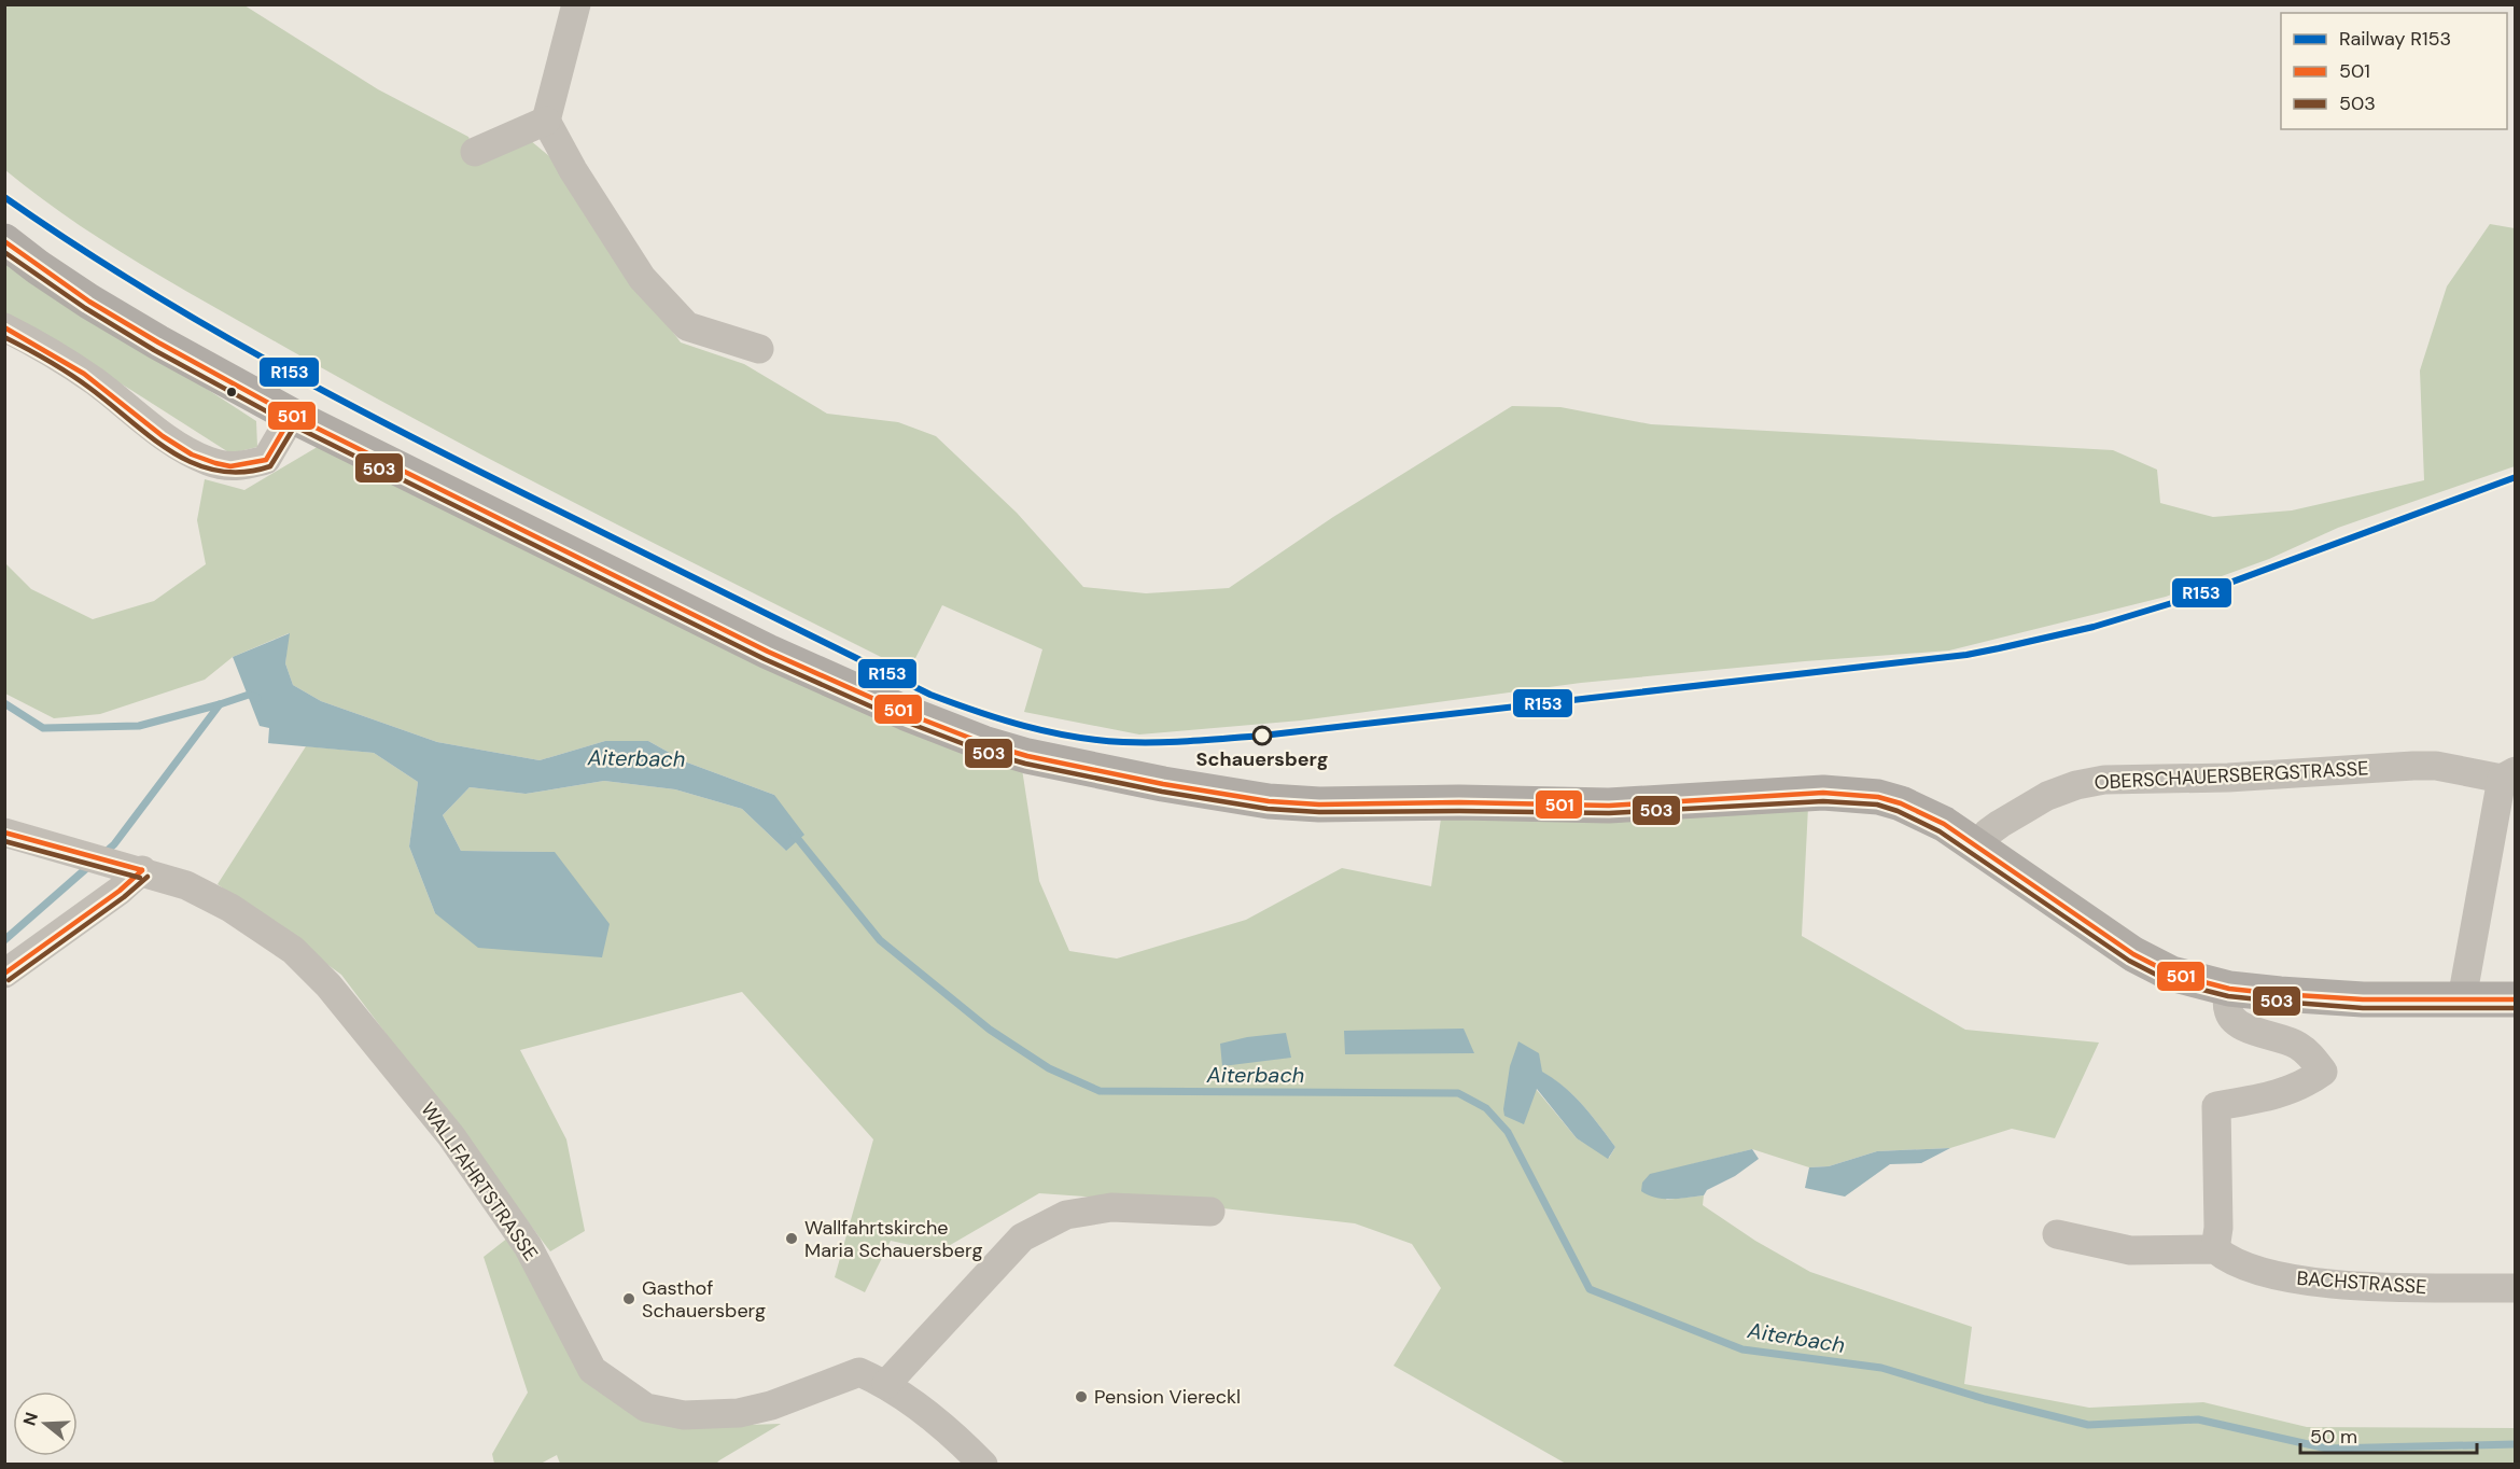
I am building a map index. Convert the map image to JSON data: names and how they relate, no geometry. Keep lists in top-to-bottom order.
{
  "streets": {
    "street": ["OBERSCHAUERSBERGSTRASSE", "WALLFAHRTSTRASSE", "BACHSTRASSE"]
  },
  "water": ["Aiterbach"],
  "places": [
    "Schauersberg",
    "Wallfahrtskirche Maria Schauersberg",
    "Gasthof Schauersberg",
    "Pension Viereckl"
  ],
  "lines": ["rail line R153", "transit line 501", "transit line 503"],
  "legend": ["Railway R153", "501", "503"],
  "scale_bar": "50 m",
  "north": "left"
}
